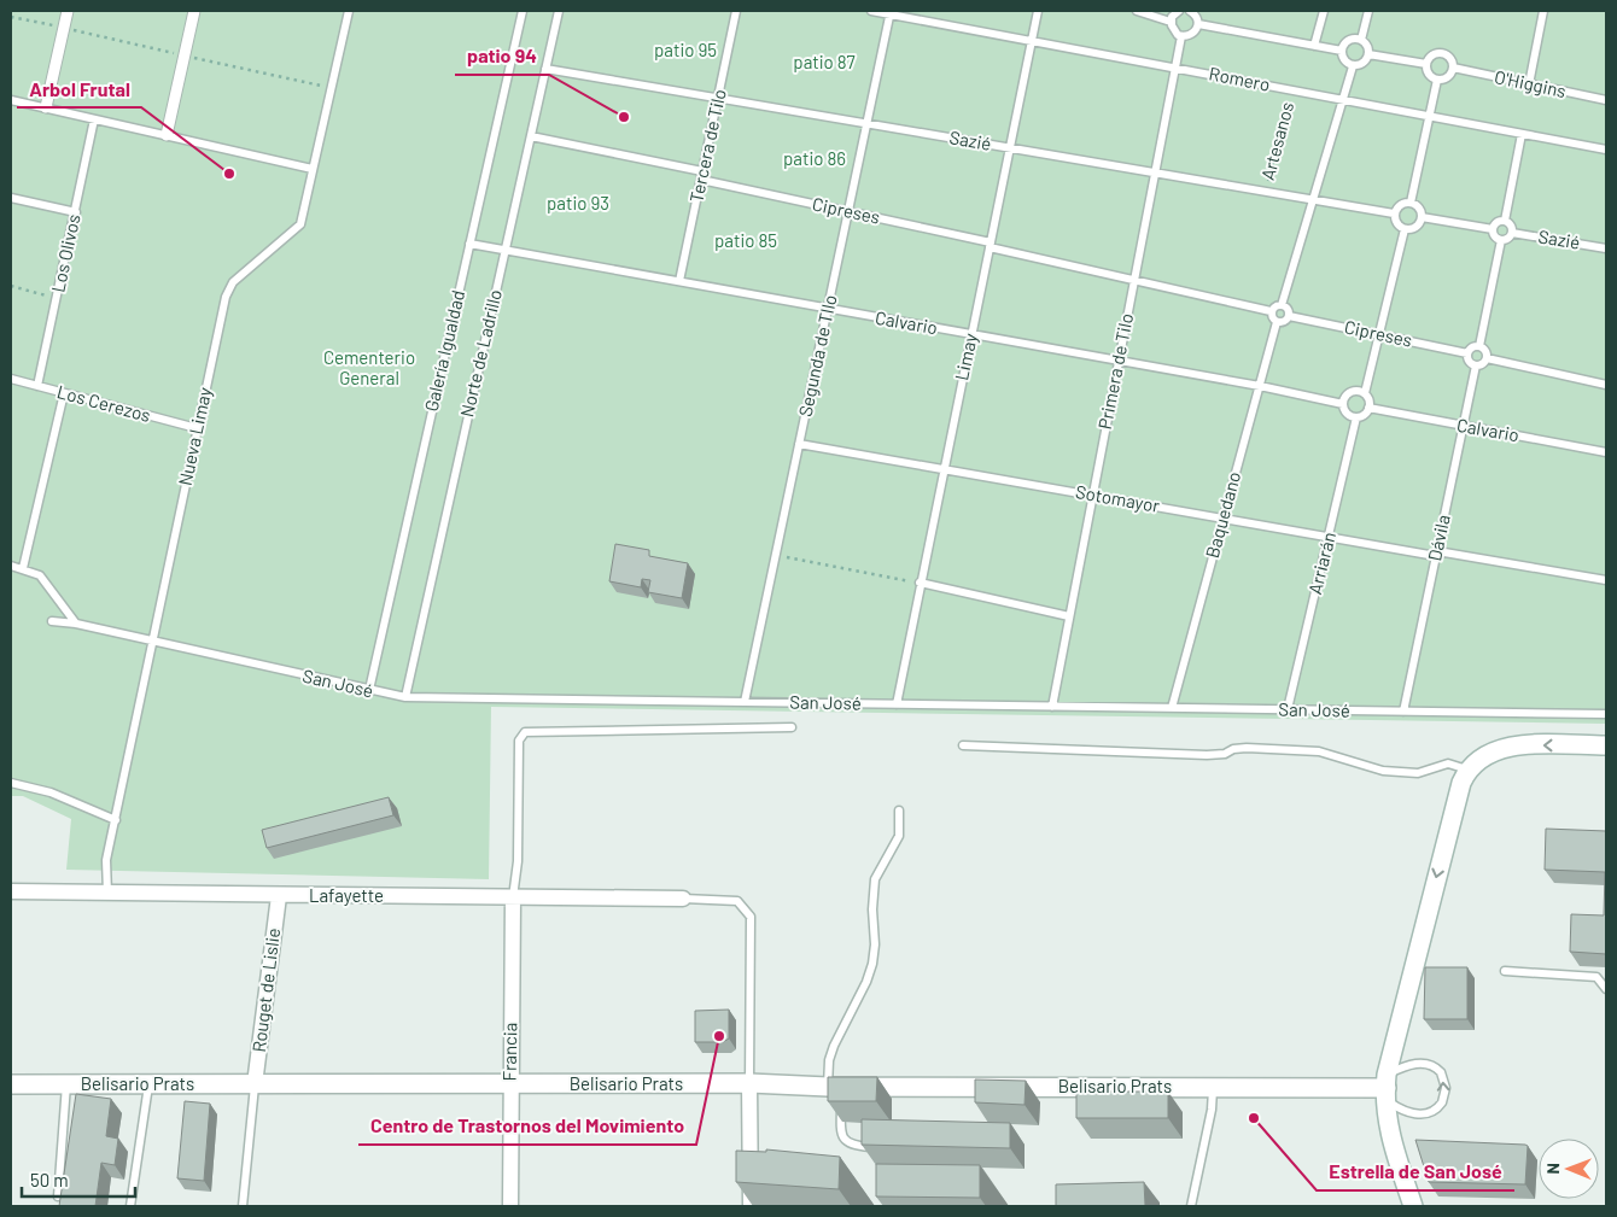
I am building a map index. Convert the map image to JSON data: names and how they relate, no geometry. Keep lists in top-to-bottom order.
{
  "streets": {
    "street": [
      "Lafayette",
      "Rouget de Lislie",
      "Francia",
      "Belisario Prats"
    ],
    "lane": [
      "Romero",
      "O'Higgins",
      "Sazié",
      "Tercera de Tilo",
      "Cipreses",
      "Los Olivos",
      "Calvario",
      "Galería Igualdad",
      "Norte de Ladrillo",
      "Segunda de TIlo",
      "Limay",
      "Primera de Tilo",
      "Los Cerezos",
      "Nueva Limay",
      "Sotomayor",
      "Baquedano",
      "Dávila",
      "Arriarán",
      "San José"
    ],
    "path": ["Artesanos"]
  },
  "crossings": [
    ["Romero", "Artesanos"],
    ["Romero", "Segunda de TIlo"],
    ["Romero", "Limay"],
    ["Romero", "Primera de Tilo"],
    ["Sazié", "Artesanos"],
    ["Sazié", "Tercera de Tilo"],
    ["Sazié", "Norte de Ladrillo"],
    ["Sazié", "Segunda de TIlo"],
    ["Sazié", "Limay"],
    ["Sazié", "Primera de Tilo"],
    ["Tercera de Tilo", "Cipreses"],
    ["Tercera de Tilo", "Calvario"],
    ["Cipreses", "Norte de Ladrillo"],
    ["Cipreses", "Segunda de TIlo"],
    ["Cipreses", "Limay"],
    ["Cipreses", "Primera de Tilo"],
    ["Cipreses", "Baquedano"],
    ["Cipreses", "Dávila"],
    ["Los Olivos", "Los Cerezos"],
    ["Calvario", "Galería Igualdad"],
    ["Calvario", "Norte de Ladrillo"],
    ["Calvario", "Segunda de TIlo"],
    ["Calvario", "Limay"],
    ["Calvario", "Primera de Tilo"],
    ["Calvario", "Baquedano"],
    ["Calvario", "Dávila"],
    ["Calvario", "Arriarán"],
    ["Galería Igualdad", "San José"],
    ["Norte de Ladrillo", "San José"],
    ["Segunda de TIlo", "Sotomayor"],
    ["Segunda de TIlo", "San José"],
    ["Limay", "Sotomayor"],
    ["Limay", "San José"],
    ["Primera de Tilo", "Sotomayor"],
    ["Primera de Tilo", "San José"],
    ["Los Cerezos", "Nueva Limay"],
    ["Nueva Limay", "San José"],
    ["Nueva Limay", "Lafayette"],
    ["Sotomayor", "Baquedano"],
    ["Sotomayor", "Dávila"],
    ["Sotomayor", "Arriarán"],
    ["Baquedano", "San José"],
    ["Dávila", "San José"],
    ["Arriarán", "San José"],
    ["Lafayette", "Rouget de Lislie"],
    ["Lafayette", "Francia"],
    ["Rouget de Lislie", "Belisario Prats"],
    ["Francia", "Belisario Prats"]
  ],
  "parks": [
    "patio 95",
    "patio 87",
    "patio 86",
    "patio 93",
    "patio 85",
    "Cementerio General"
  ],
  "places": [
    "patio 94",
    "Arbol Frutal",
    "Centro de Trastornos del Movimiento",
    "Estrella de San José"
  ],
  "scale_bar": "50 m",
  "north": "left"
}
